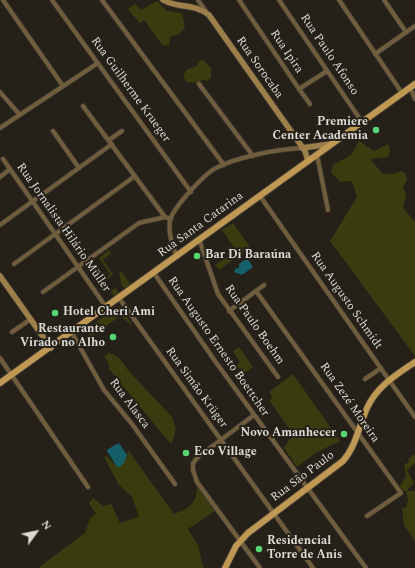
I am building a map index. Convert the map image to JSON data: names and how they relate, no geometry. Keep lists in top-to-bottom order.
{
  "streets": {
    "main road": ["Rua Sorocaba", "Rua Santa Catarina", "Rua São Paulo"],
    "street": [
      "Rua Ipira",
      "Rua Paulo Afonso",
      "Rua Guilherme Krueger",
      "Rua Jornalista Hilário Müller",
      "Rua Augusto Schmidt",
      "Rua Paulo Boehm",
      "Rua Augusto Ernesto Boettcher",
      "Rua Simão Krüger",
      "Rua Zezé Moreira",
      "Rua Alasca"
    ]
  },
  "crossings": [
    ["Rua Ipira", "Rua Paulo Afonso"],
    ["Rua Paulo Afonso", "Rua Santa Catarina"],
    ["Rua Sorocaba", "Rua Santa Catarina"],
    ["Rua Santa Catarina", "Rua Jornalista Hilário Müller"],
    ["Rua Santa Catarina", "Rua Augusto Schmidt"],
    ["Rua Santa Catarina", "Rua Paulo Boehm"],
    ["Rua Santa Catarina", "Rua Augusto Ernesto Boettcher"],
    ["Rua Santa Catarina", "Rua Simão Krüger"],
    ["Rua Santa Catarina", "Rua Alasca"],
    ["Rua Augusto Schmidt", "Rua São Paulo"],
    ["Rua Augusto Ernesto Boettcher", "Rua São Paulo"],
    ["Rua Simão Krüger", "Rua São Paulo"],
    ["Rua Zezé Moreira", "Rua São Paulo"]
  ],
  "places": [
    "Premiere Center Academia",
    "Bar Di Baraúna",
    "Hotel Cheri Ami",
    "Restaurante Virado no Alho",
    "Novo Amanhecer",
    "Eco Village",
    "Residencial Torre de Anis"
  ],
  "north": "top right"
}
